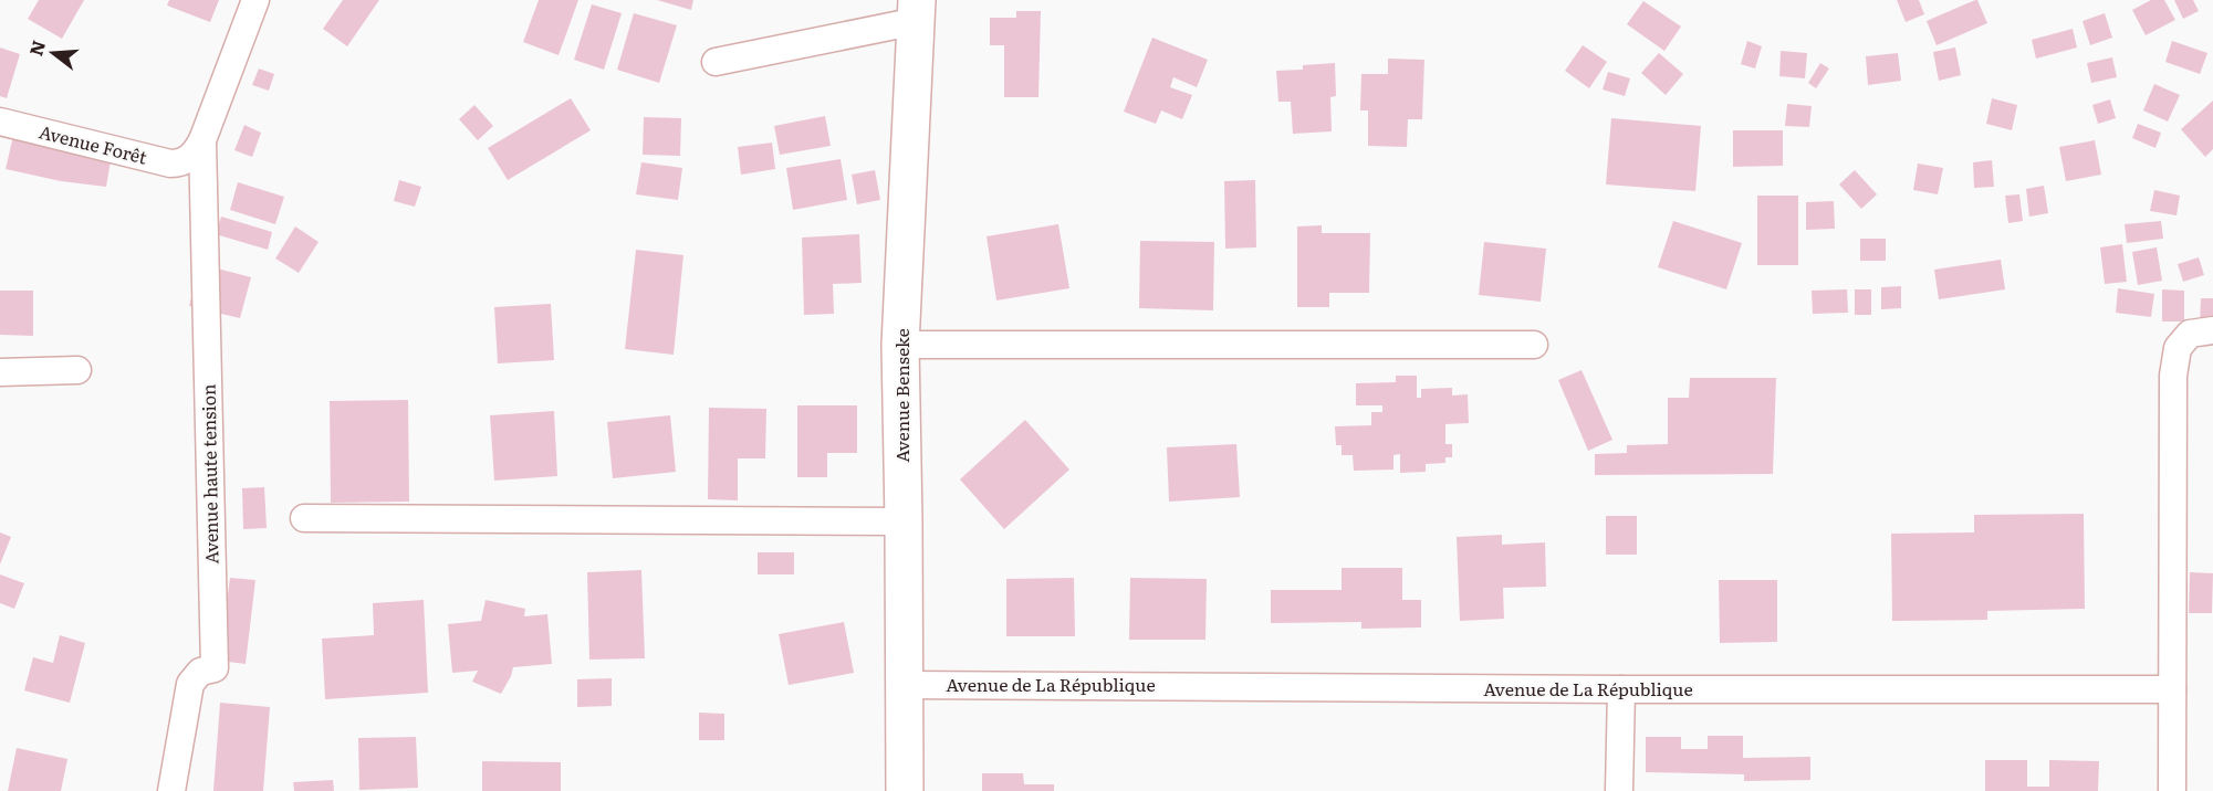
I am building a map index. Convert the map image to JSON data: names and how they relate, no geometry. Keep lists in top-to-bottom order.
{
  "streets": {
    "street": [
      "Avenue Forêt",
      "Avenue Benseke",
      "Avenue haute tension",
      "Avenue de La République"
    ]
  },
  "crossings": [
    ["Avenue Forêt", "Avenue haute tension"],
    ["Avenue Benseke", "Avenue de La République"]
  ],
  "north": "left"
}
